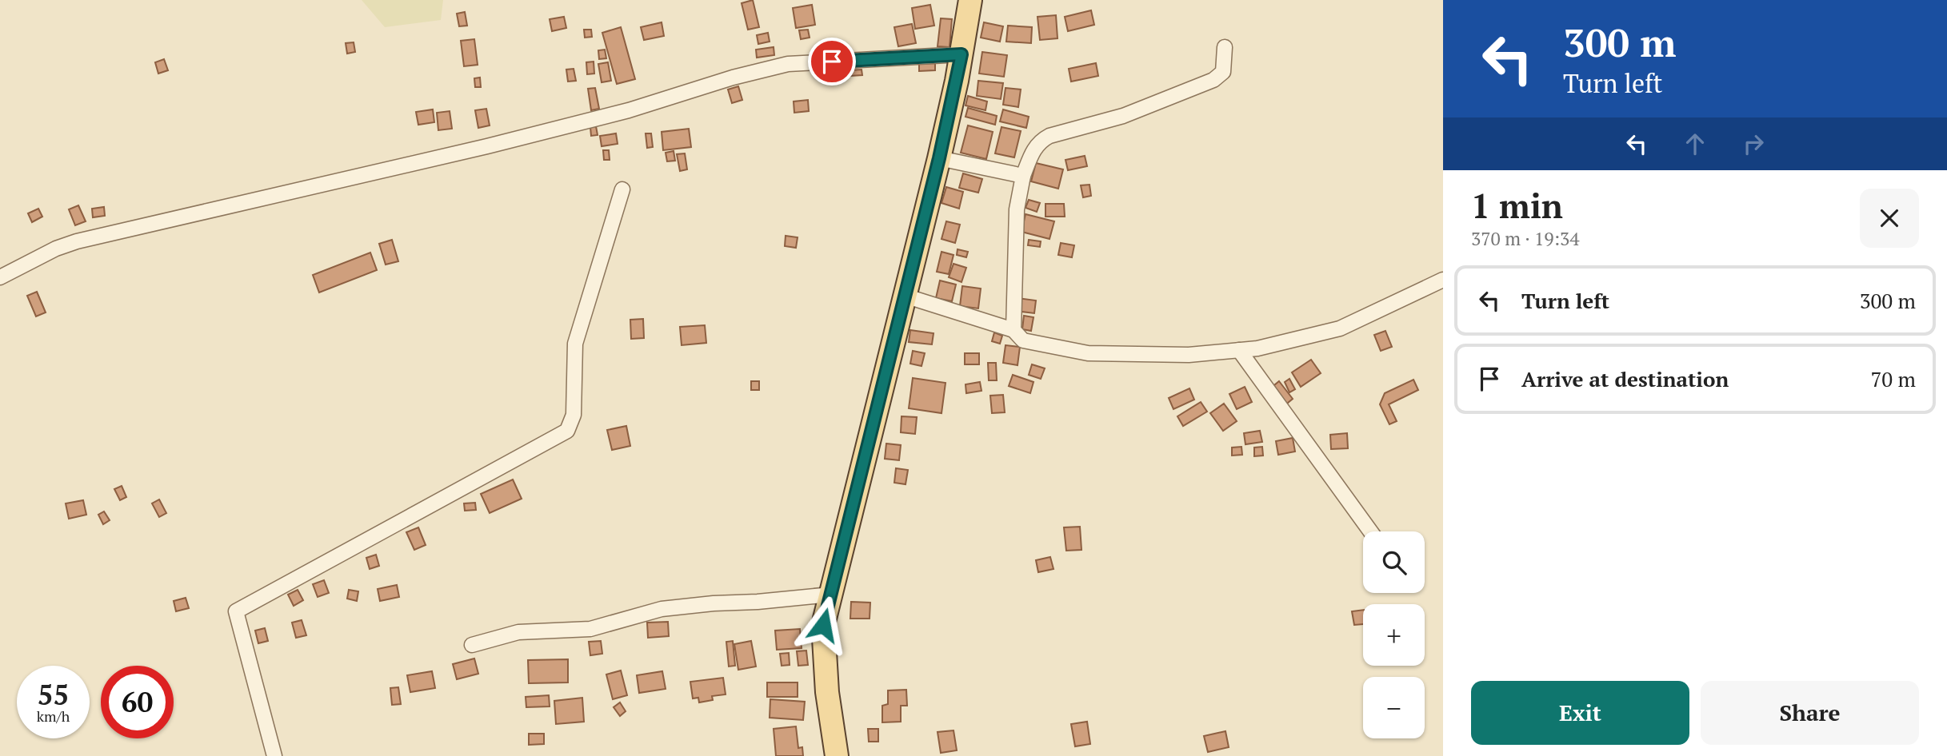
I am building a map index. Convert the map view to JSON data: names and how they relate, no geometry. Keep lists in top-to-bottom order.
{
  "page": {
    "turn": ["300 m", "Turn left"],
    "heading": ["1 min", "370 m · 19:34"],
    "list": [
      {
        "name": "Turn left",
        "value": "300 m"
      },
      {
        "name": "Arrive at destination",
        "value": "70 m"
      }
    ],
    "map_buttons": ["+", "−"],
    "speed": "55 km/h",
    "limit": "60",
    "buttons": ["Exit", "Share"]
  }
}
